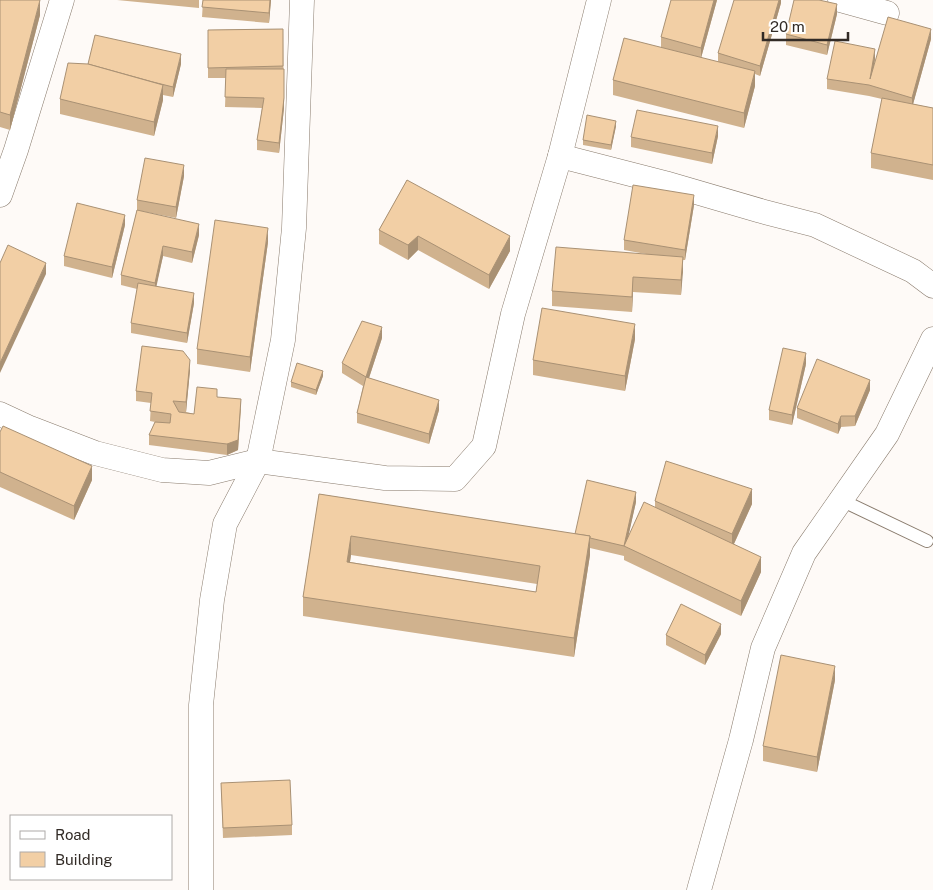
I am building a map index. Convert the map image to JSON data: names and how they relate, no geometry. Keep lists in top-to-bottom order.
{
  "legend": ["Road", "Building"],
  "scale_bar": "20 m"
}
